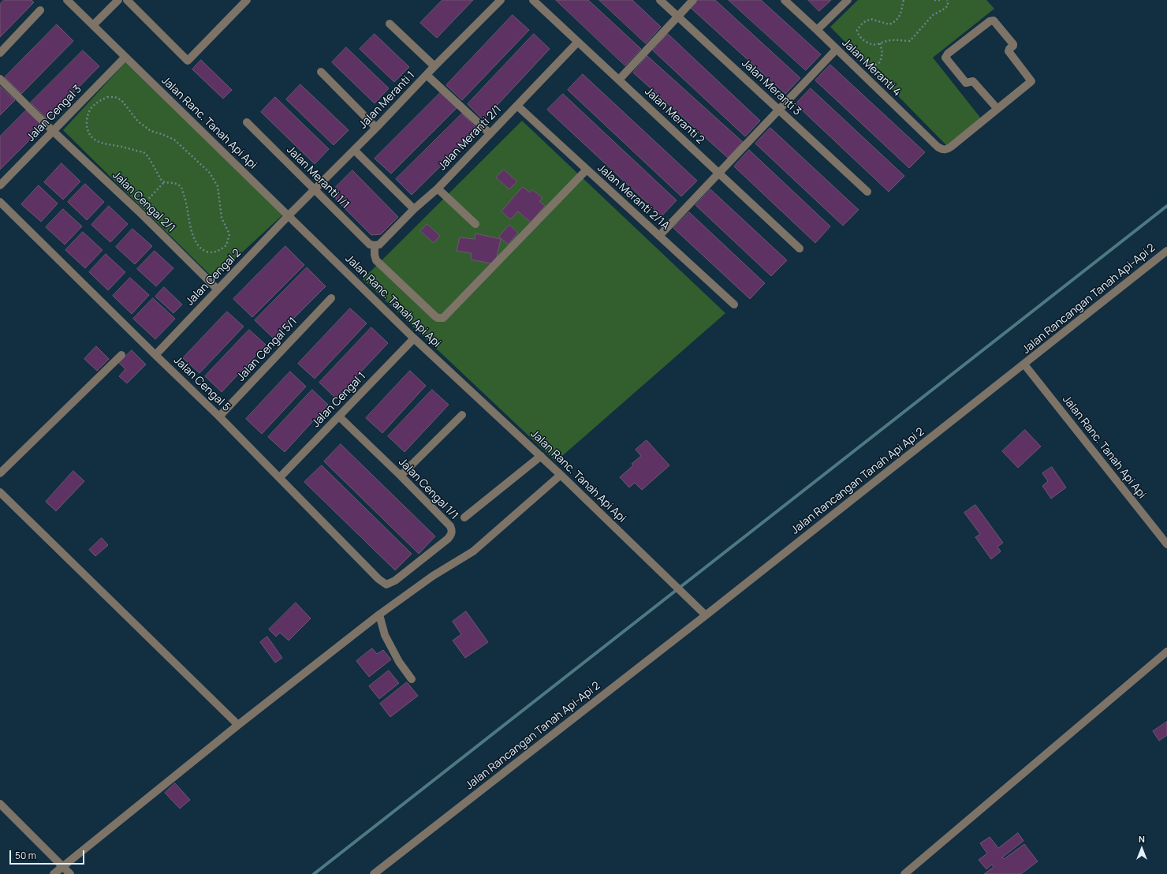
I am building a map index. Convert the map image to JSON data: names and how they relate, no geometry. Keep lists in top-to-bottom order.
{
  "streets": {
    "street": [
      "Jalan Meranti 4",
      "Jalan Meranti 3",
      "Jalan Meranti 1",
      "Jalan Cengal 3",
      "Jalan Meranti 2",
      "Jalan Ranc. Tanah Api Api",
      "Jalan Meranti 2/1",
      "Jalan Meranti 1/1",
      "Jalan Meranti 2/1A",
      "Jalan Cengal 2/1",
      "Jalan Cengal 2",
      "Jalan Rancangan Tanah Api-Api 2",
      "Jalan Cengal 5/1",
      "Jalan Cengal 5",
      "Jalan Cengal 1",
      "Jalan Rancangan Tanah Api Api 2",
      "Jalan Cengal 1/1"
    ]
  },
  "crossings": [
    ["Jalan Meranti 1", "Jalan Ranc. Tanah Api Api"],
    ["Jalan Meranti 1", "Jalan Meranti 1/1"],
    ["Jalan Meranti 1", "Jalan Cengal 2"],
    ["Jalan Cengal 3", "Jalan Ranc. Tanah Api Api"],
    ["Jalan Cengal 3", "Jalan Cengal 2/1"],
    ["Jalan Meranti 2", "Jalan Meranti 2/1"],
    ["Jalan Ranc. Tanah Api Api", "Jalan Cengal 2"],
    ["Jalan Ranc. Tanah Api Api", "Jalan Rancangan Tanah Api-Api 2"],
    ["Jalan Ranc. Tanah Api Api", "Jalan Cengal 1"],
    ["Jalan Ranc. Tanah Api Api", "Jalan Rancangan Tanah Api Api 2"],
    ["Jalan Meranti 2/1", "Jalan Meranti 1/1"],
    ["Jalan Meranti 2/1", "Jalan Meranti 2/1A"],
    ["Jalan Cengal 2/1", "Jalan Cengal 2"],
    ["Jalan Cengal 2", "Jalan Cengal 5"],
    ["Jalan Rancangan Tanah Api-Api 2", "Jalan Rancangan Tanah Api Api 2"],
    ["Jalan Cengal 5/1", "Jalan Cengal 5"],
    ["Jalan Cengal 5", "Jalan Cengal 1"],
    ["Jalan Cengal 5", "Jalan Cengal 1/1"],
    ["Jalan Cengal 1", "Jalan Cengal 1/1"]
  ],
  "scale_bar": "50 m",
  "north": "top"
}
